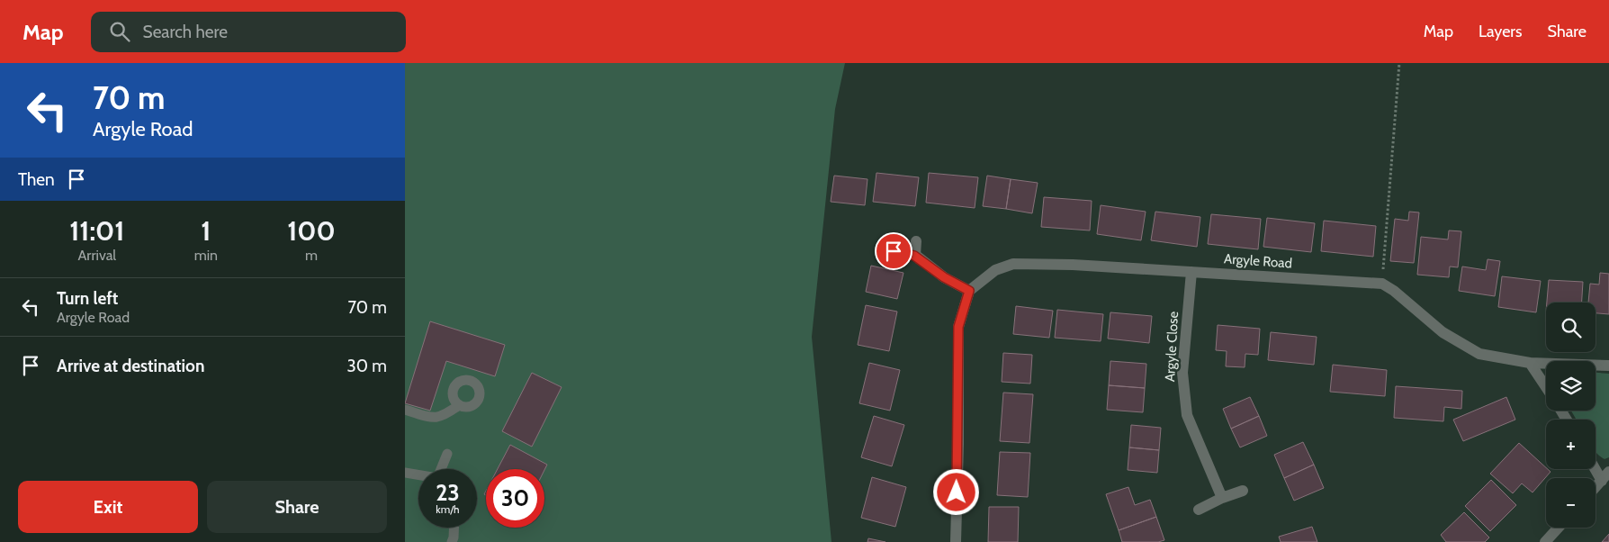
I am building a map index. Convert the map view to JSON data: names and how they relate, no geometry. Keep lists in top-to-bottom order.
{
  "streets": {
    "street": ["Argyle Road", "Argyle Close"]
  },
  "crossings": [
    ["Argyle Road", "Argyle Close"]
  ],
  "page": {
    "header": "Map",
    "search": "Search here",
    "nav": ["Map", "Layers", "Share"],
    "turn": ["70 m", "Argyle Road"],
    "then": "Then",
    "eta": [
      "11:01",
      "Arrival",
      "1",
      "min",
      "100",
      "m"
    ],
    "list": [
      {
        "name": "Turn left",
        "note": "Argyle Road",
        "value": "70 m"
      },
      {
        "name": "Arrive at destination",
        "value": "30 m"
      }
    ],
    "map_buttons": ["+", "−"],
    "speed": "23 km/h",
    "limit": "30",
    "buttons": ["Exit", "Share"]
  }
}
